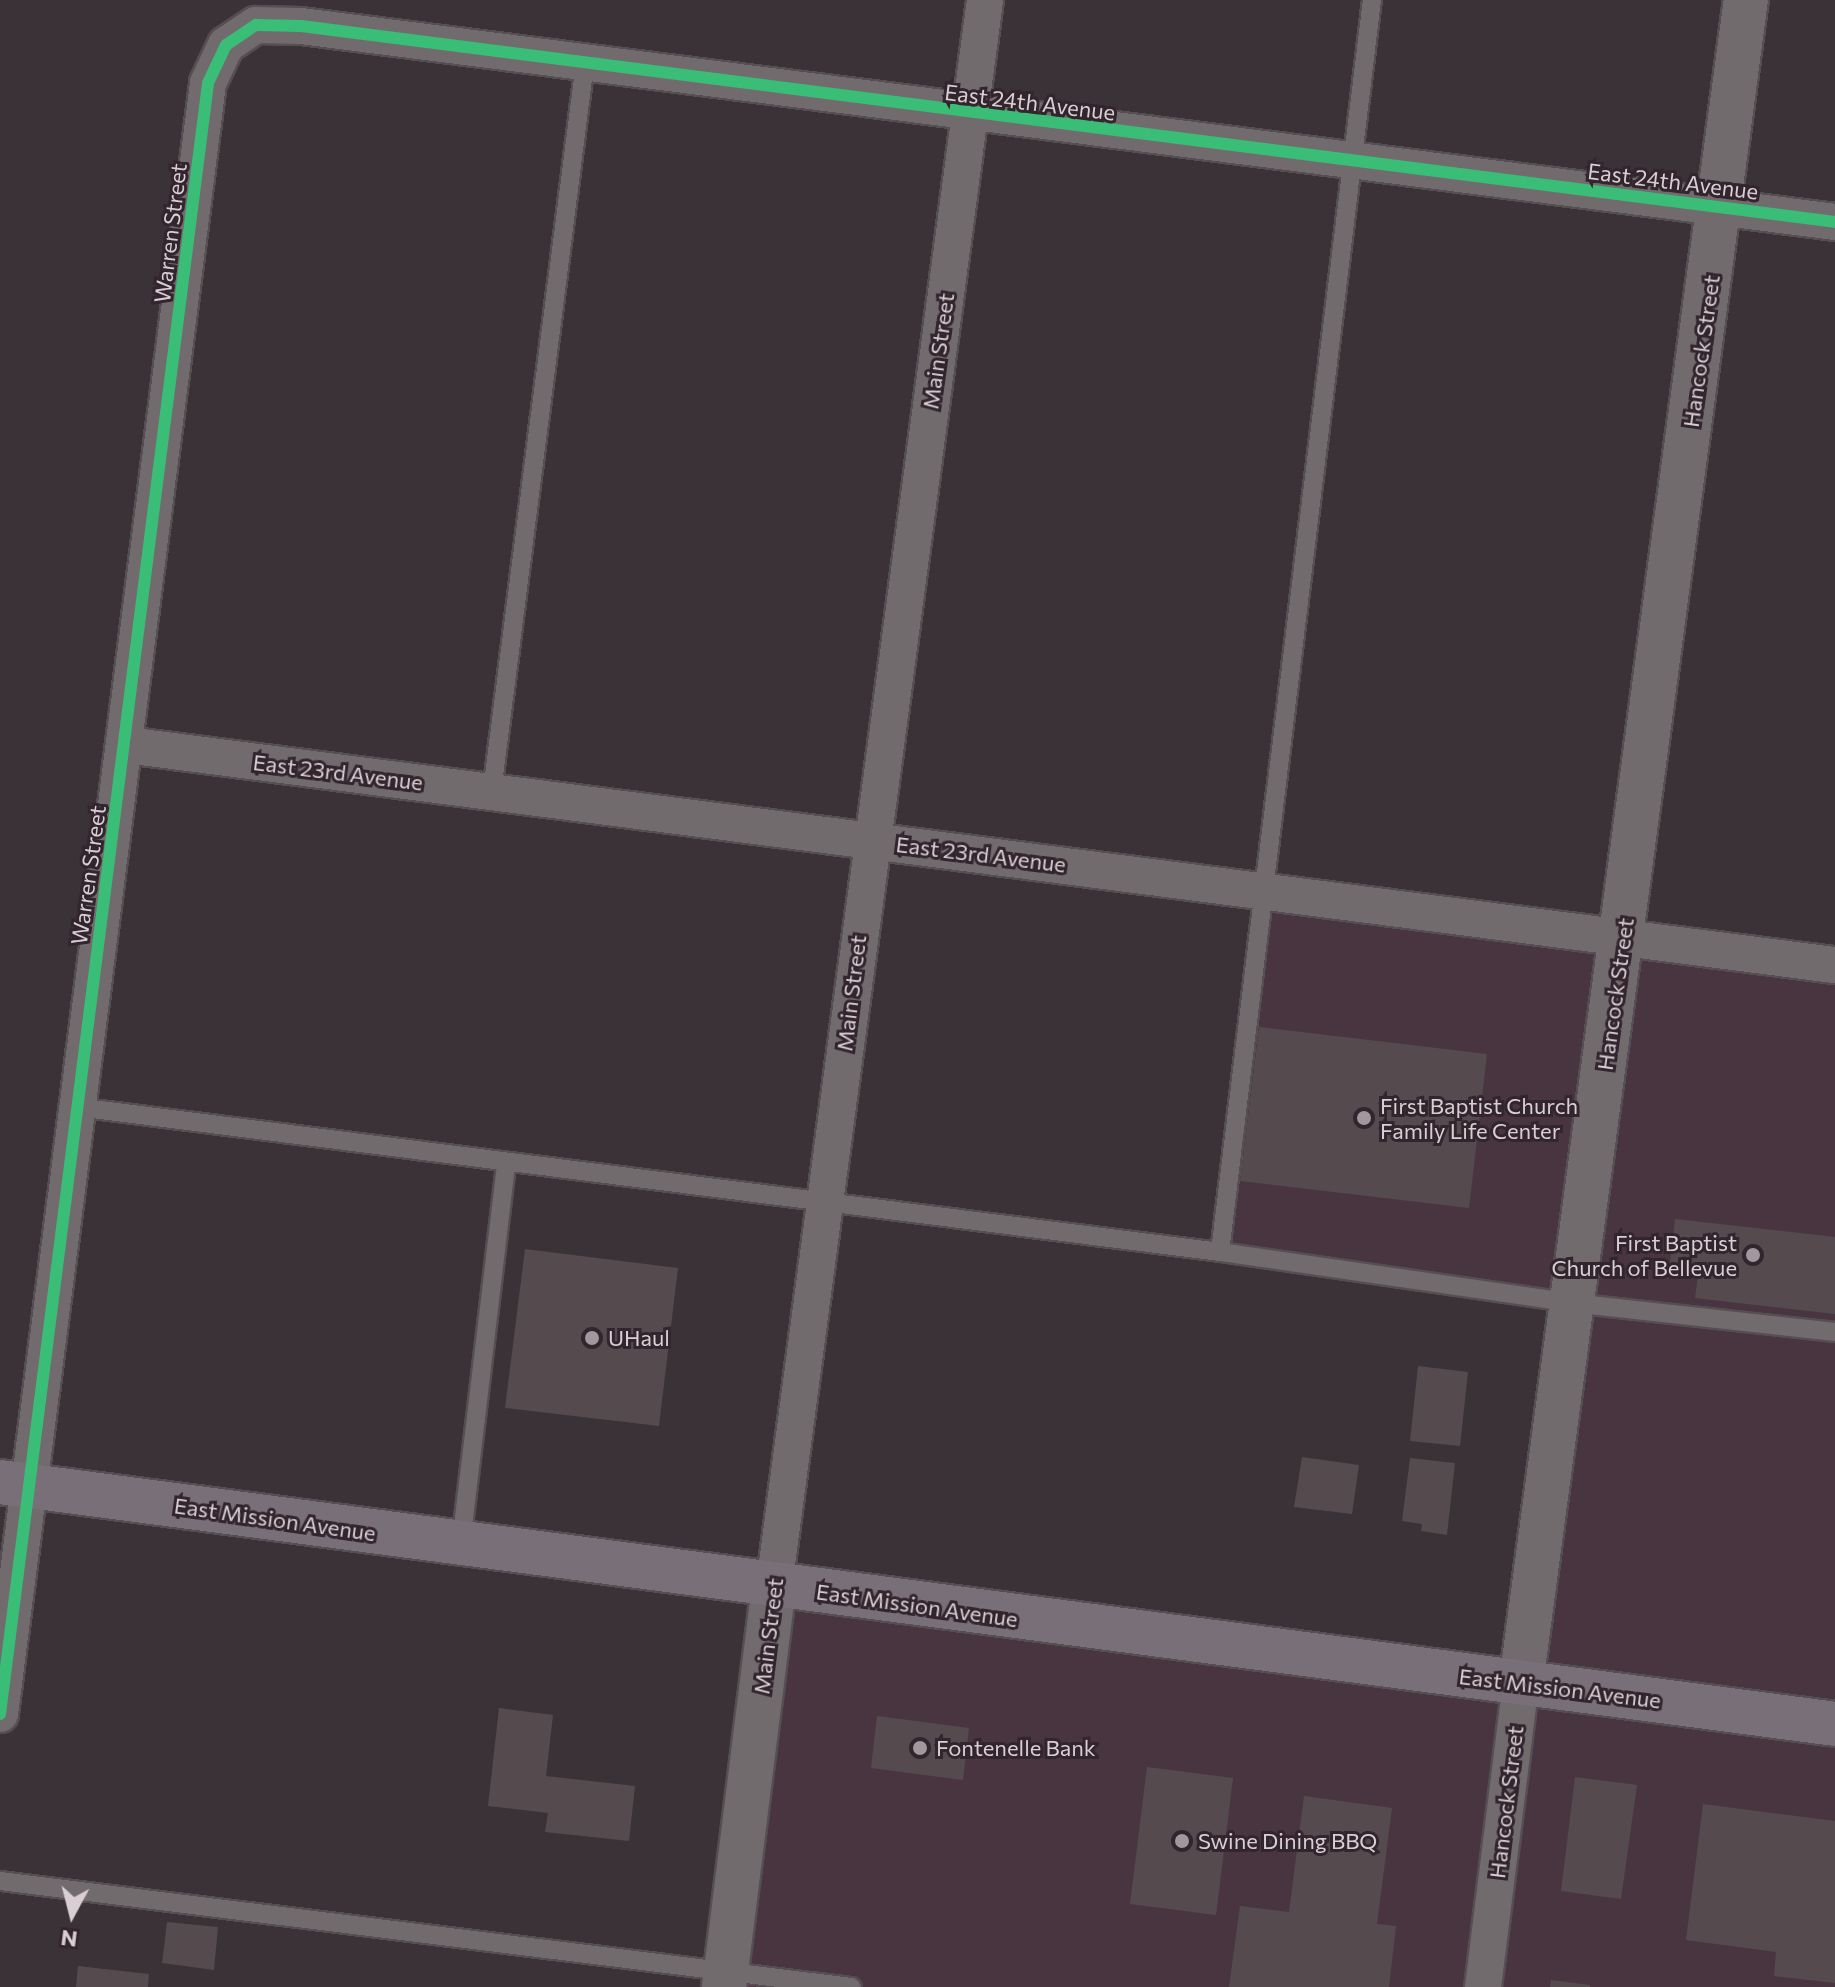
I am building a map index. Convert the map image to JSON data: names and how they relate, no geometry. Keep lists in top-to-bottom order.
{
  "streets": {
    "main road": ["East Mission Avenue"],
    "street": [
      "East 24th Avenue",
      "Warren Street",
      "Main Street",
      "Hancock Street",
      "East 23rd Avenue"
    ]
  },
  "crossings": [
    ["East 24th Avenue", "Warren Street"],
    ["East 24th Avenue", "Main Street"],
    ["East 24th Avenue", "Hancock Street"],
    ["Warren Street", "East 23rd Avenue"],
    ["Warren Street", "East Mission Avenue"],
    ["Main Street", "East 23rd Avenue"],
    ["Main Street", "East Mission Avenue"],
    ["Hancock Street", "East 23rd Avenue"],
    ["Hancock Street", "East Mission Avenue"]
  ],
  "places": [
    "First Baptist Church Family Life Center",
    "First Baptist Church of Bellevue",
    "UHaul",
    "Fontenelle Bank",
    "Swine Dining BBQ"
  ],
  "north": "bottom"
}
